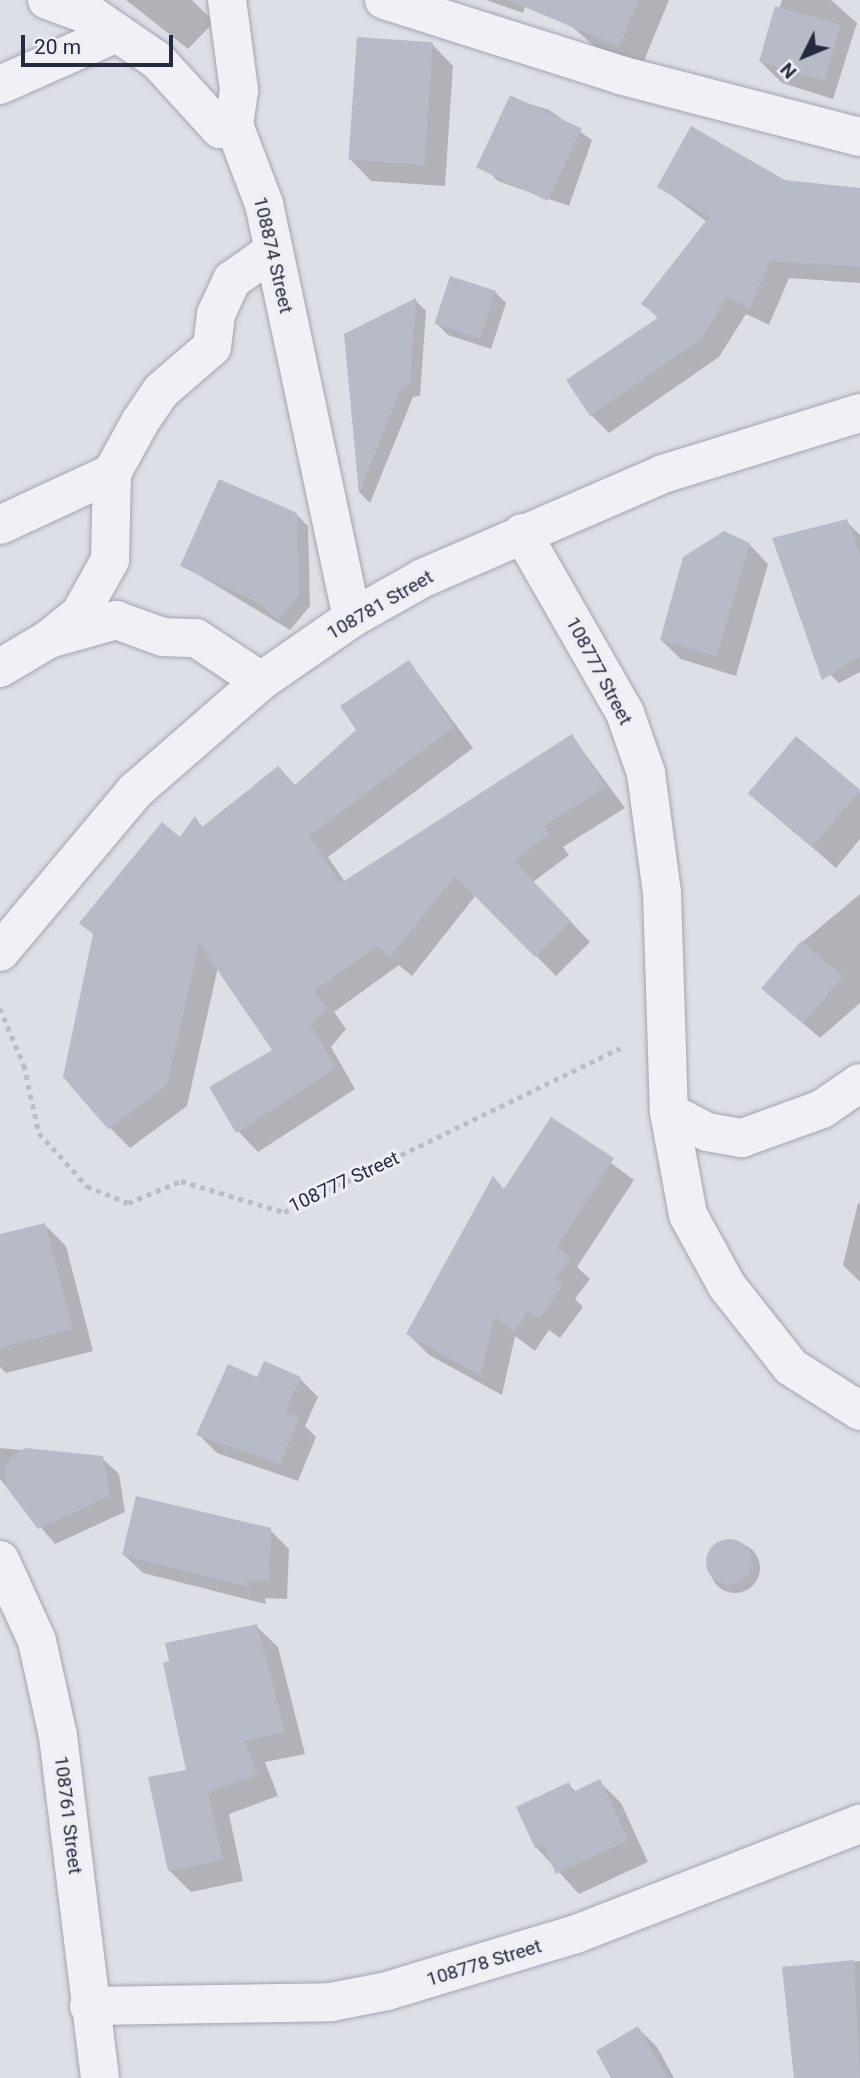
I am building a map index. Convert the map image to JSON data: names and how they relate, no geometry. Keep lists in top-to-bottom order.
{
  "streets": {
    "street": [
      "108874 Street",
      "108781 Street",
      "108777 Street",
      "108761 Street",
      "108778 Street"
    ]
  },
  "crossings": [
    ["108874 Street", "108781 Street"],
    ["108781 Street", "108777 Street"],
    ["108761 Street", "108778 Street"]
  ],
  "scale_bar": "20 m",
  "north": "bottom left"
}
